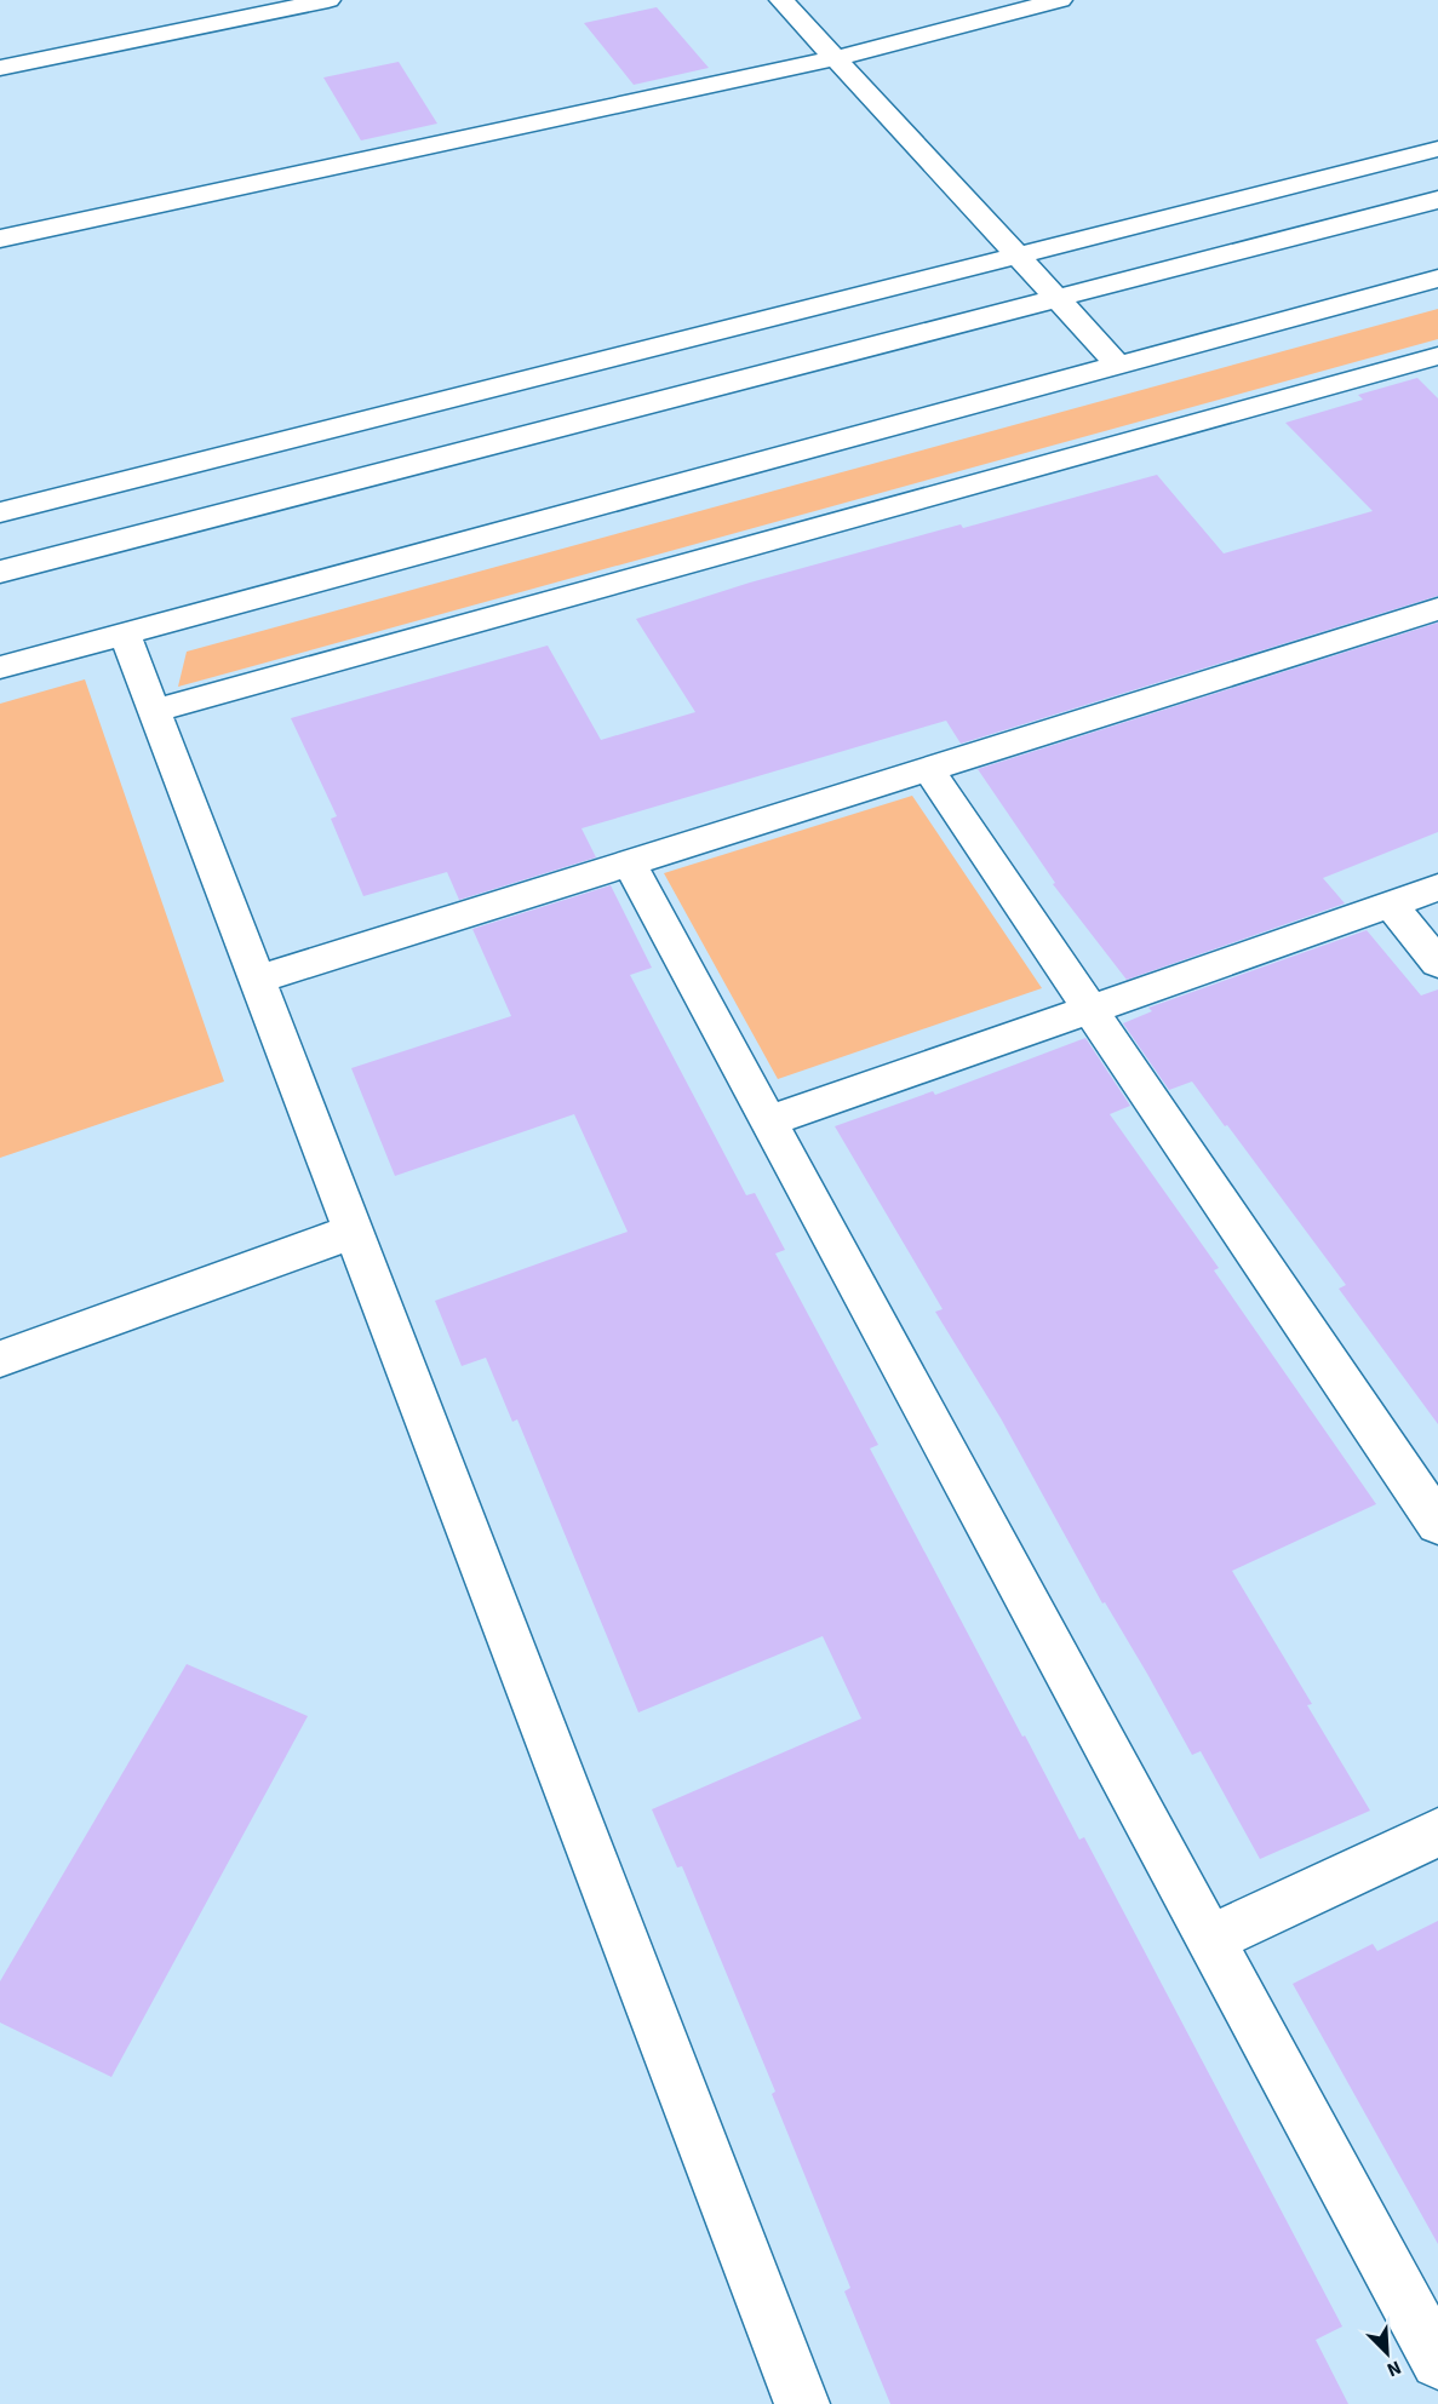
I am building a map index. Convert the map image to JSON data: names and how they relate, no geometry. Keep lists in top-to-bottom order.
{
  "north": "bottom right"
}
